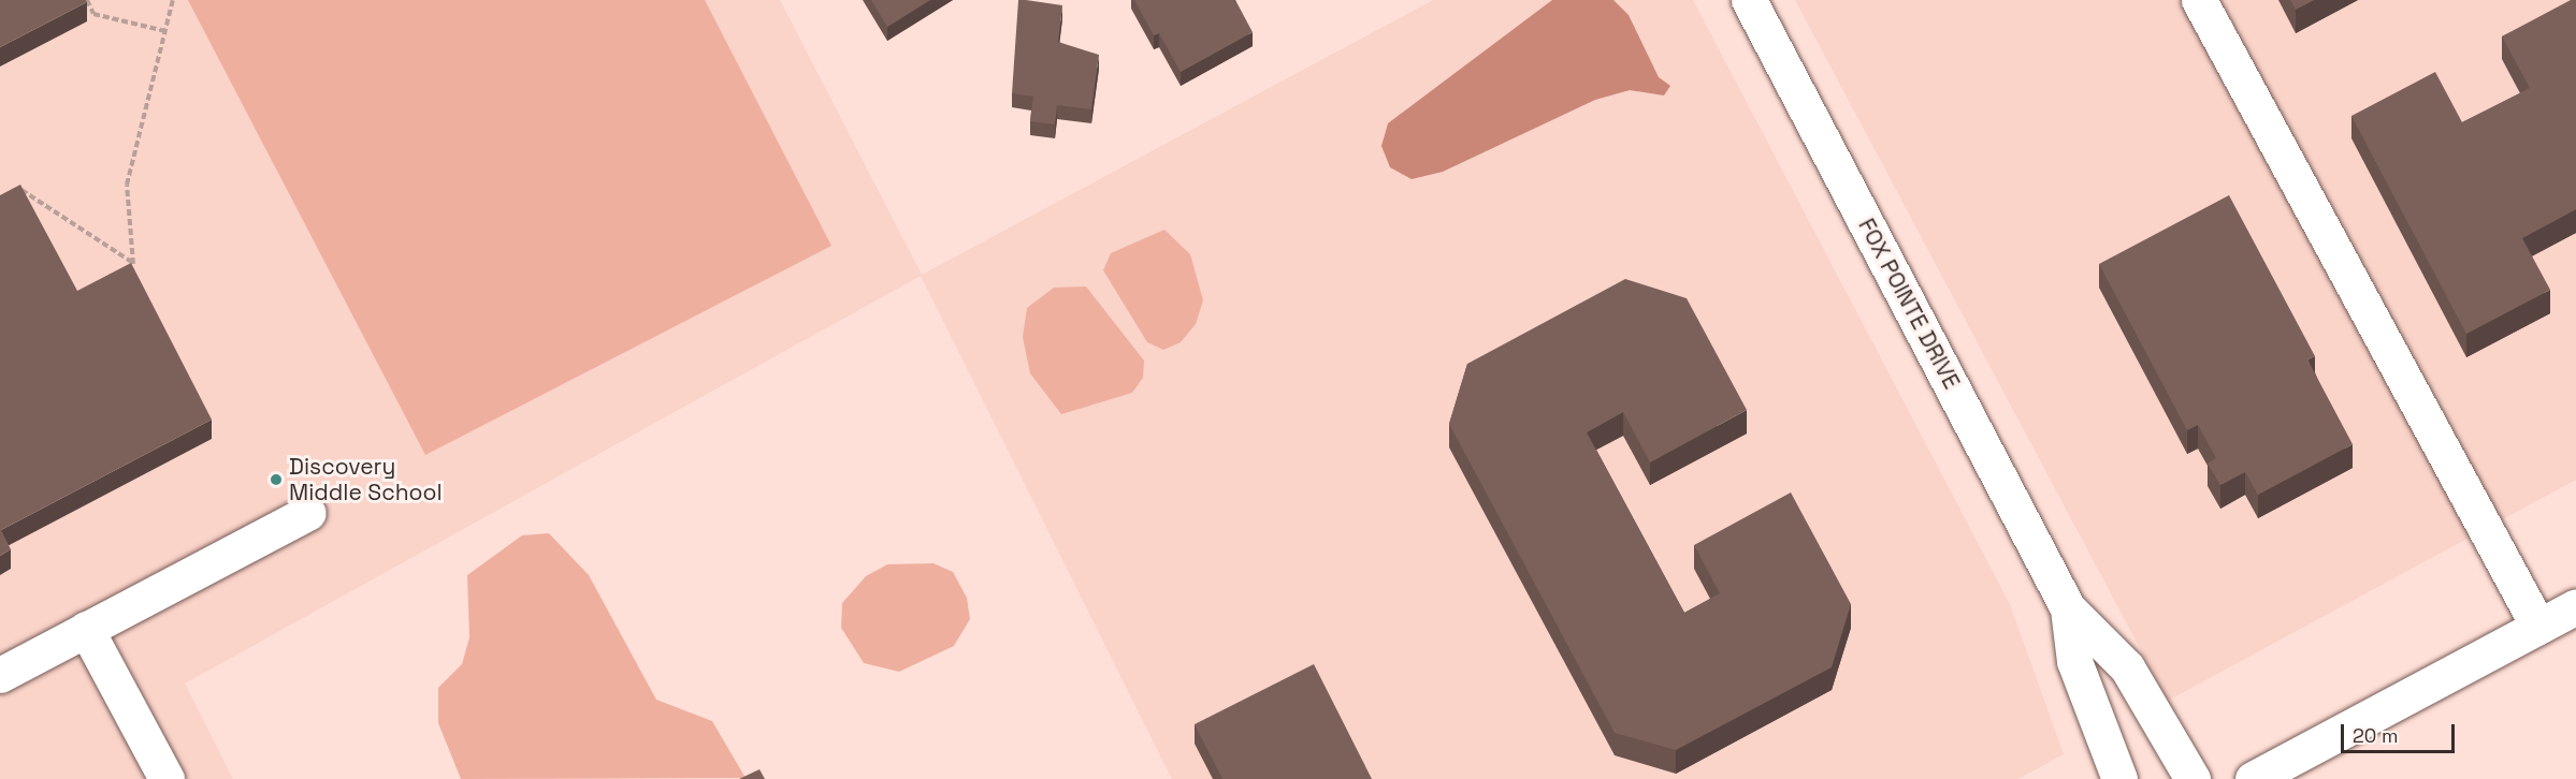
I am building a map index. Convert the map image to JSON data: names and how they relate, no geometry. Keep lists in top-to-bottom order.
{
  "streets": {
    "street": ["FOX POINTE DRIVE"]
  },
  "places": ["Discovery Middle School"],
  "scale_bar": "20 m"
}
